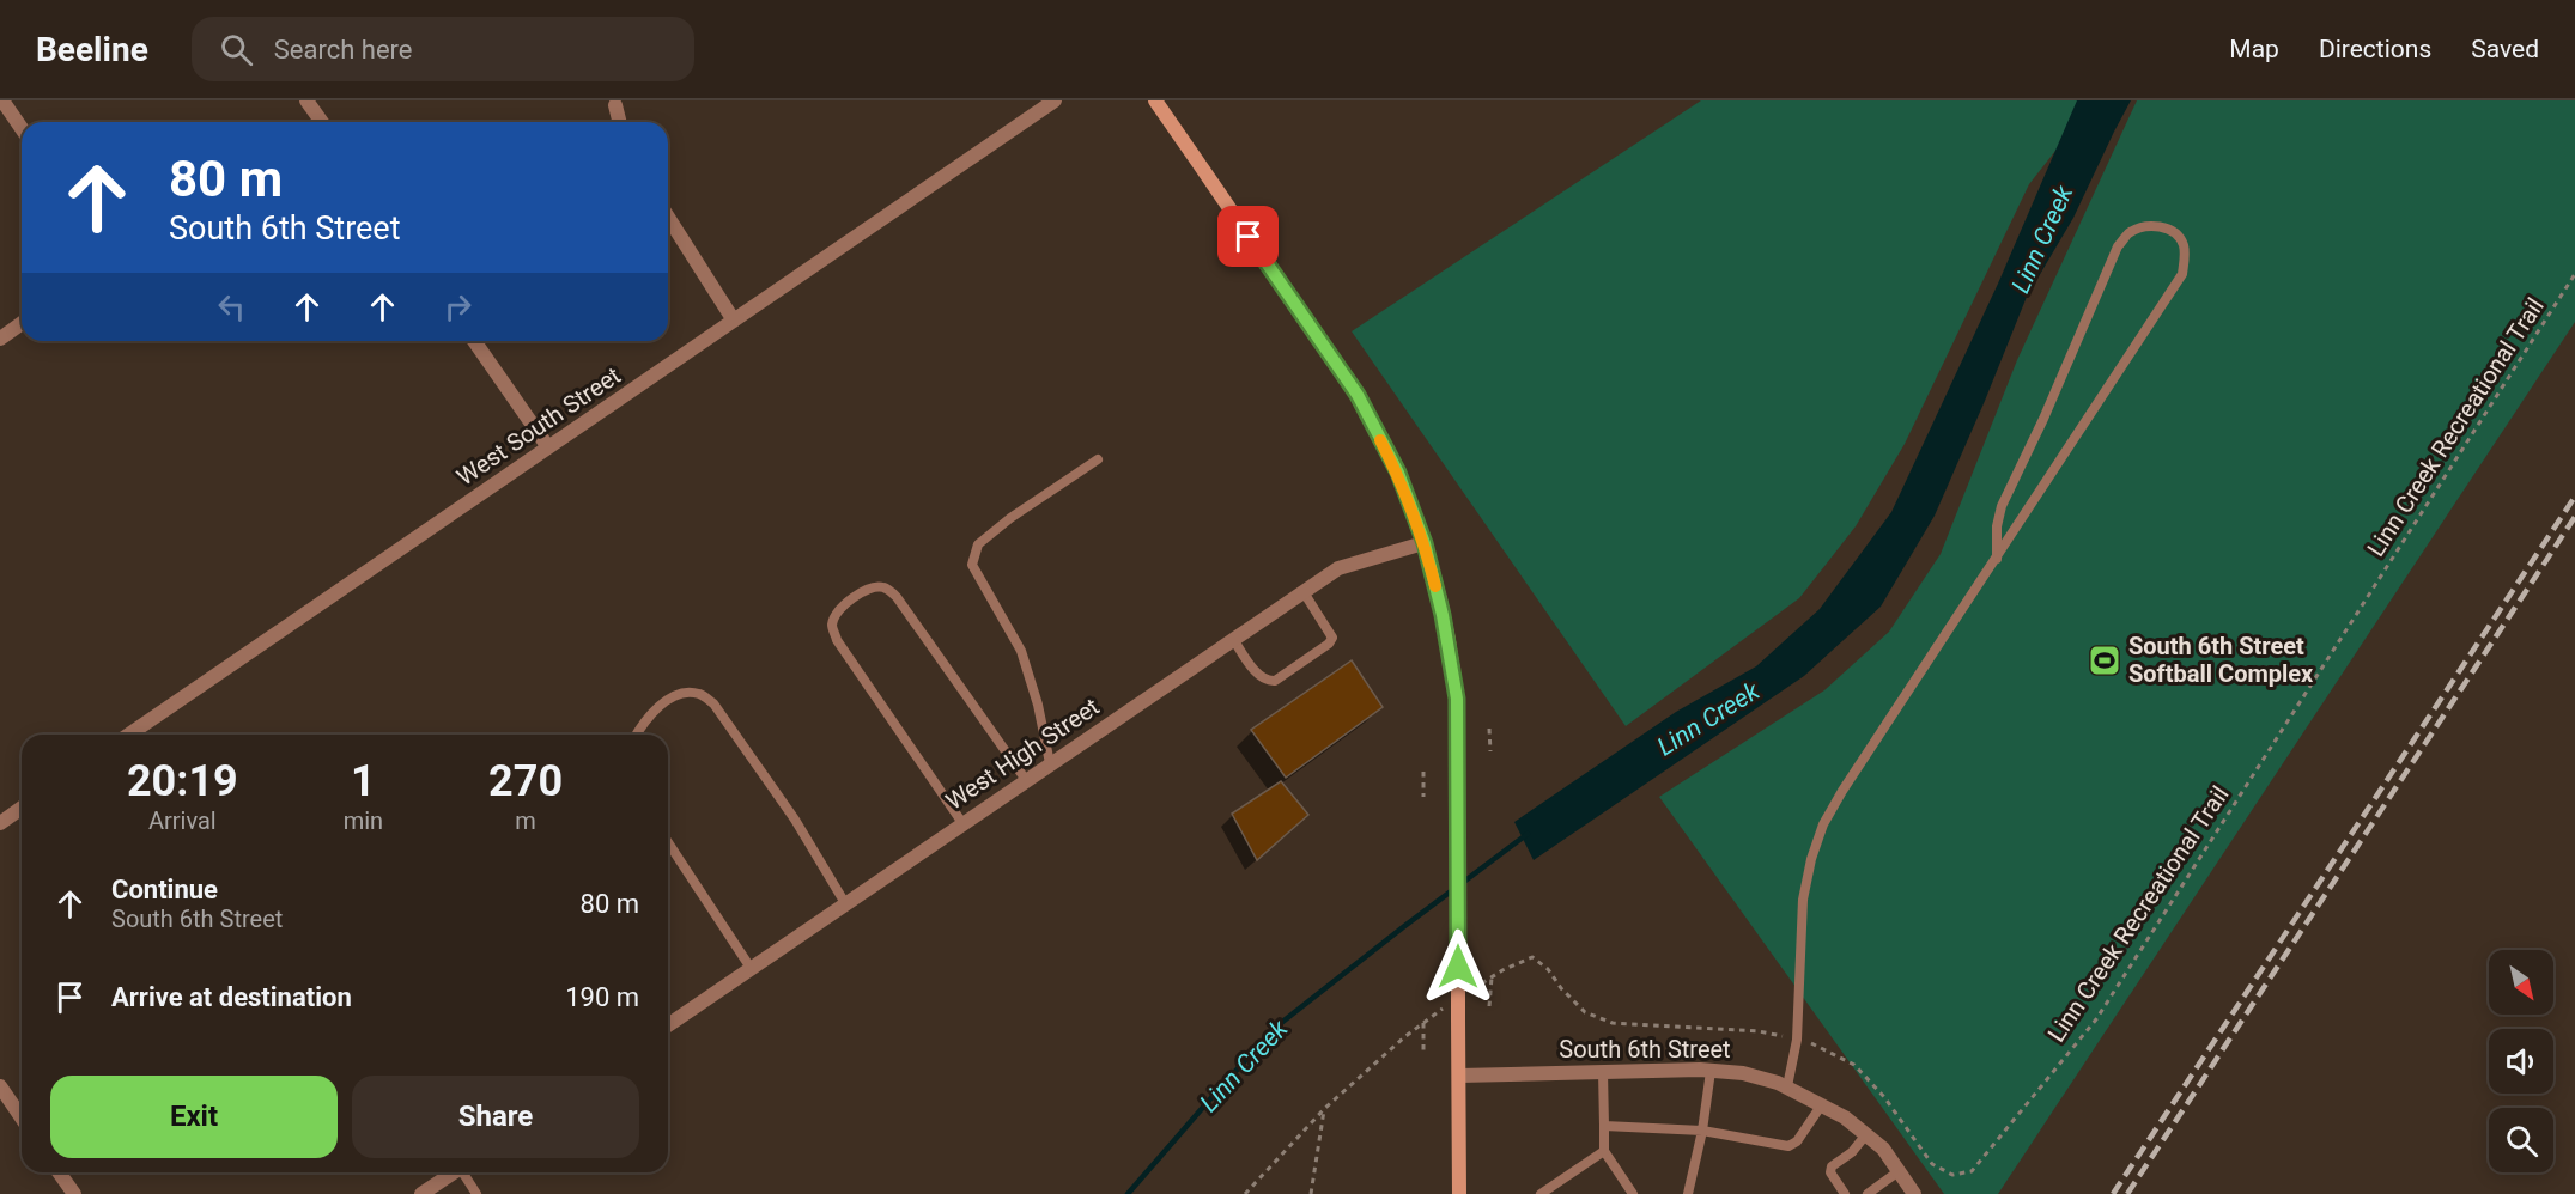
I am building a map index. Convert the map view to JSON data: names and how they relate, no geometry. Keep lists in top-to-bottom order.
{
  "streets": {
    "street": ["West South Street", "West High Street", "South 6th Street"],
    "path": ["Linn Creek Recreational Trail"]
  },
  "water": ["Linn Creek"],
  "places": {
    "sports": ["South 6th Street Softball Complex"]
  },
  "north": "bottom right",
  "page": {
    "header": "Beeline",
    "search": "Search here",
    "nav": ["Map", "Directions", "Saved"],
    "turn": ["80 m", "South 6th Street"],
    "eta": [
      "20:19",
      "Arrival",
      "1",
      "min",
      "270",
      "m"
    ],
    "list": [
      {
        "name": "Continue",
        "note": "South 6th Street",
        "value": "80 m"
      },
      {
        "name": "Arrive at destination",
        "value": "190 m"
      }
    ],
    "buttons": ["Exit", "Share"]
  }
}
